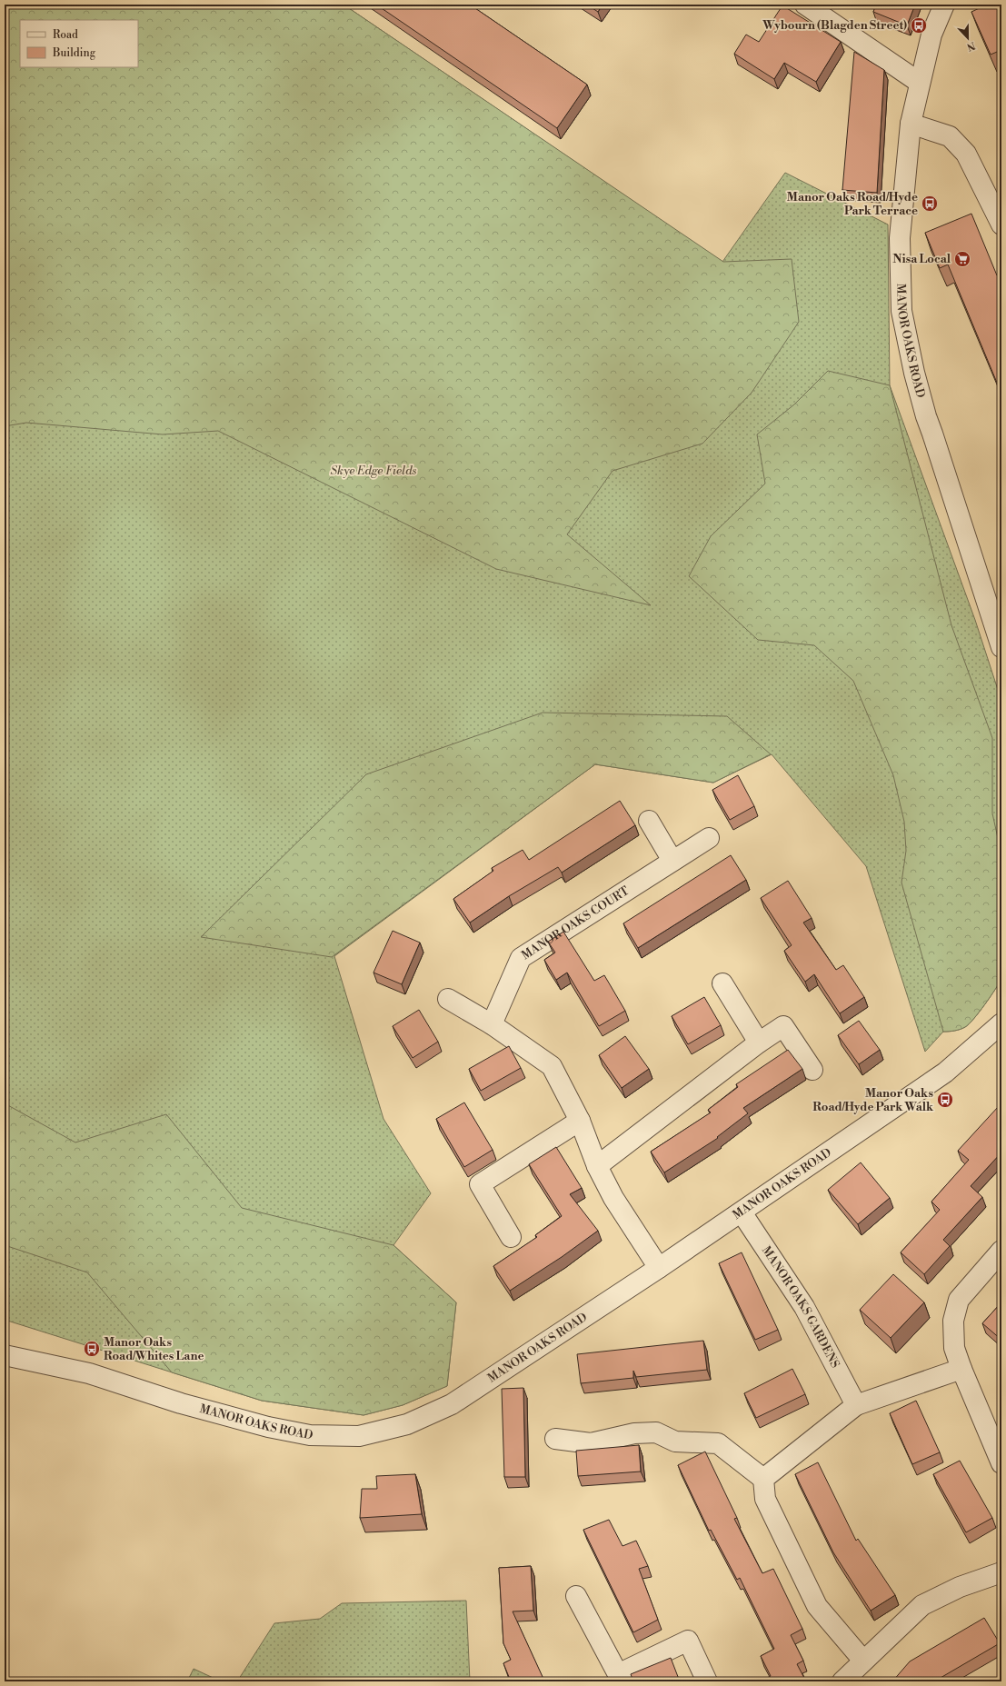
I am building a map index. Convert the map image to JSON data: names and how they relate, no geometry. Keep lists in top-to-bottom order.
{
  "streets": {
    "street": ["MANOR OAKS ROAD", "MANOR OAKS COURT", "MANOR OAKS GARDENS"]
  },
  "crossings": [
    ["MANOR OAKS ROAD", "MANOR OAKS GARDENS"]
  ],
  "parks": ["Skye Edge Fields"],
  "places": {
    "bus stop": [
      "Wybourn (Blagden Street)",
      "Manor Oaks Road/Hyde Park Terrace",
      "Manor Oaks Road/Hyde Park Walk",
      "Manor Oaks Road/Whites Lane"
    ],
    "supermarket": ["Nisa Local"]
  },
  "legend": ["Road", "Building"],
  "north": "bottom"
}
